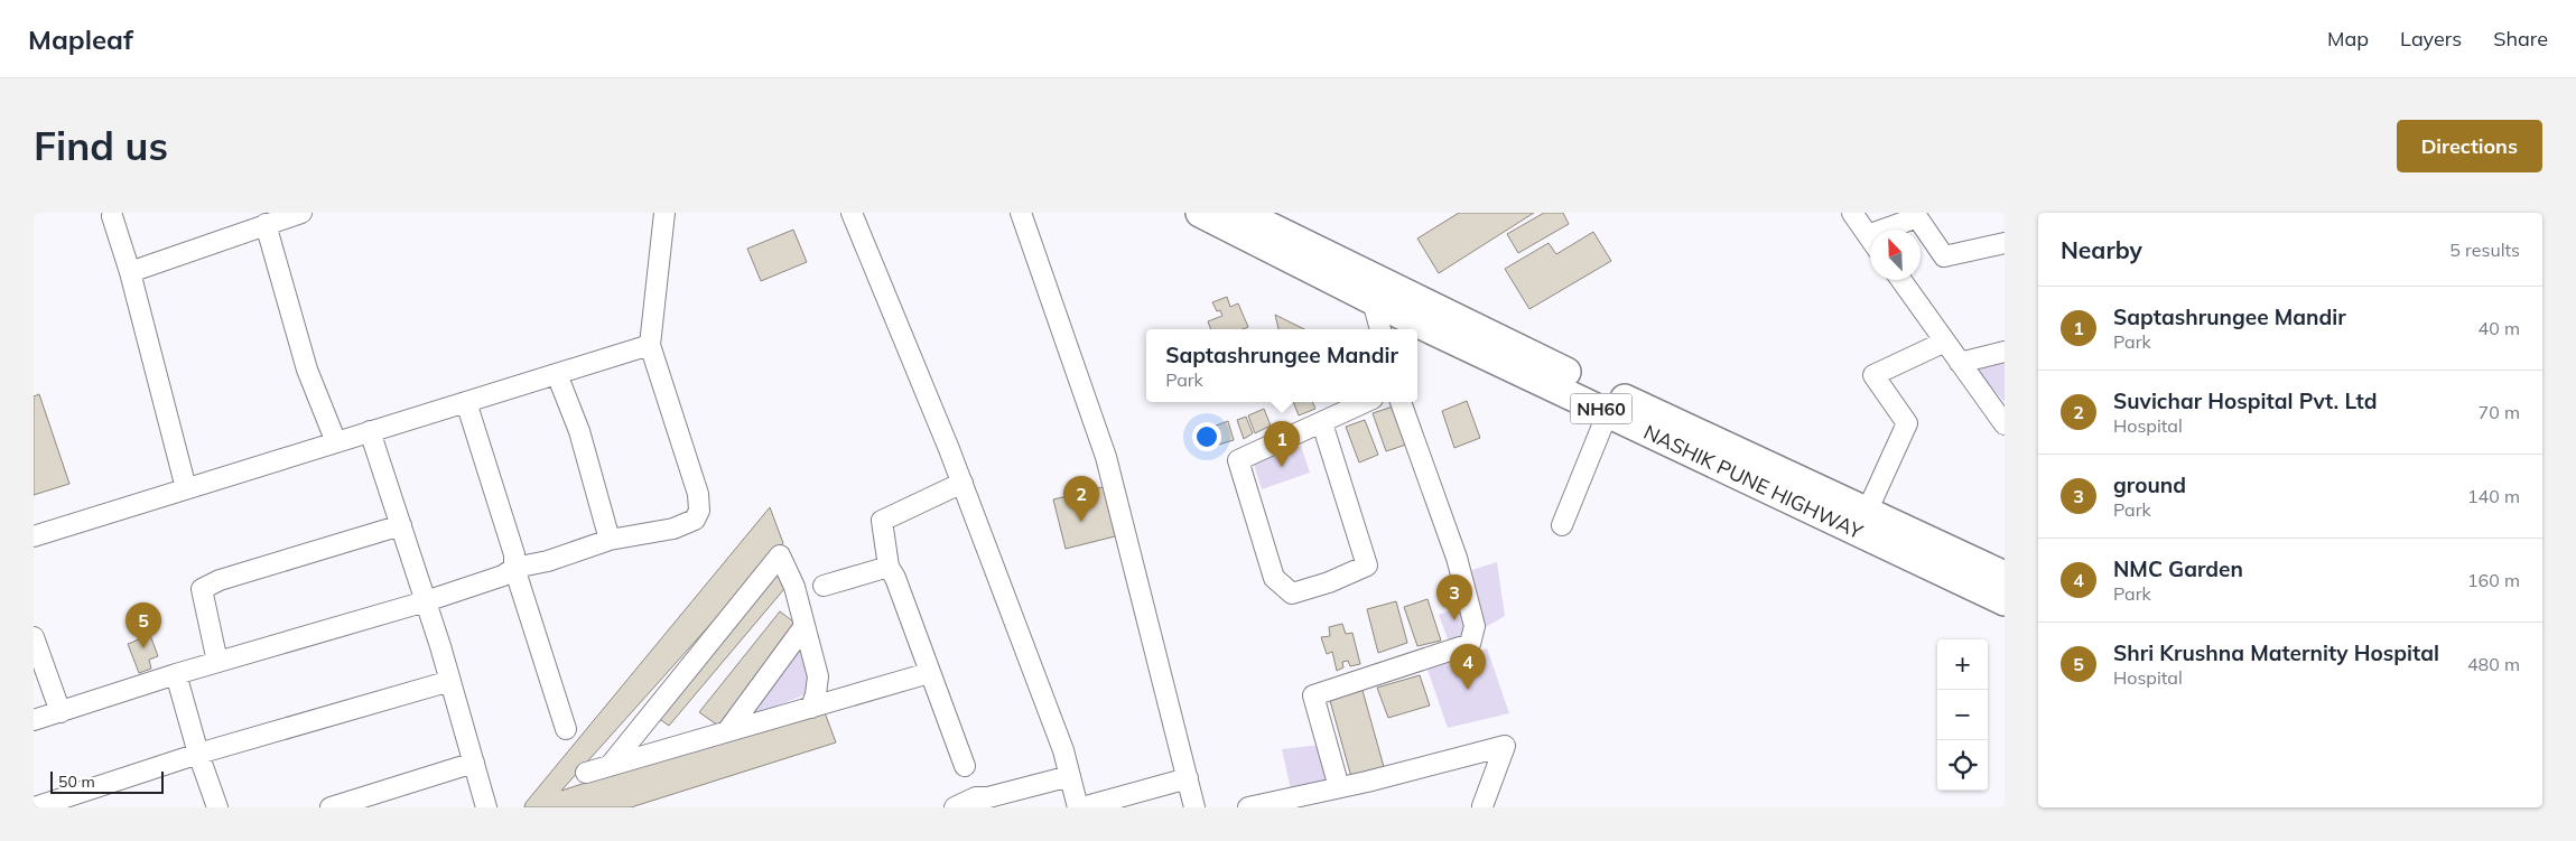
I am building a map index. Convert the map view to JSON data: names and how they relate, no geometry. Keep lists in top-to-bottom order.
{
  "streets": {
    "highway": ["NH60", "NASHIK PUNE HIGHWAY"]
  },
  "scale_bar": "50 m",
  "north": "top left",
  "page": {
    "header": "Mapleaf",
    "nav": ["Map", "Layers", "Share"],
    "buttons": "Directions",
    "title": "Find us",
    "heading": ["Nearby", "5 results"],
    "list": [
      {
        "mark": "1",
        "name": "Saptashrungee Mandir",
        "note": "Park",
        "value": "40 m"
      },
      {
        "mark": "2",
        "name": "Suvichar Hospital Pvt. Ltd",
        "note": "Hospital",
        "value": "70 m"
      },
      {
        "mark": "3",
        "name": "ground",
        "note": "Park",
        "value": "140 m"
      },
      {
        "mark": "4",
        "name": "NMC Garden",
        "note": "Park",
        "value": "160 m"
      },
      {
        "mark": "5",
        "name": "Shri Krushna Maternity Hospital",
        "note": "Hospital",
        "value": "480 m"
      }
    ],
    "popup": ["Saptashrungee Mandir", "Park"],
    "pins": [
      "1",
      "2",
      "3",
      "5",
      "4"
    ],
    "map_buttons": ["+", "−"],
    "scale": "50 m"
  }
}
